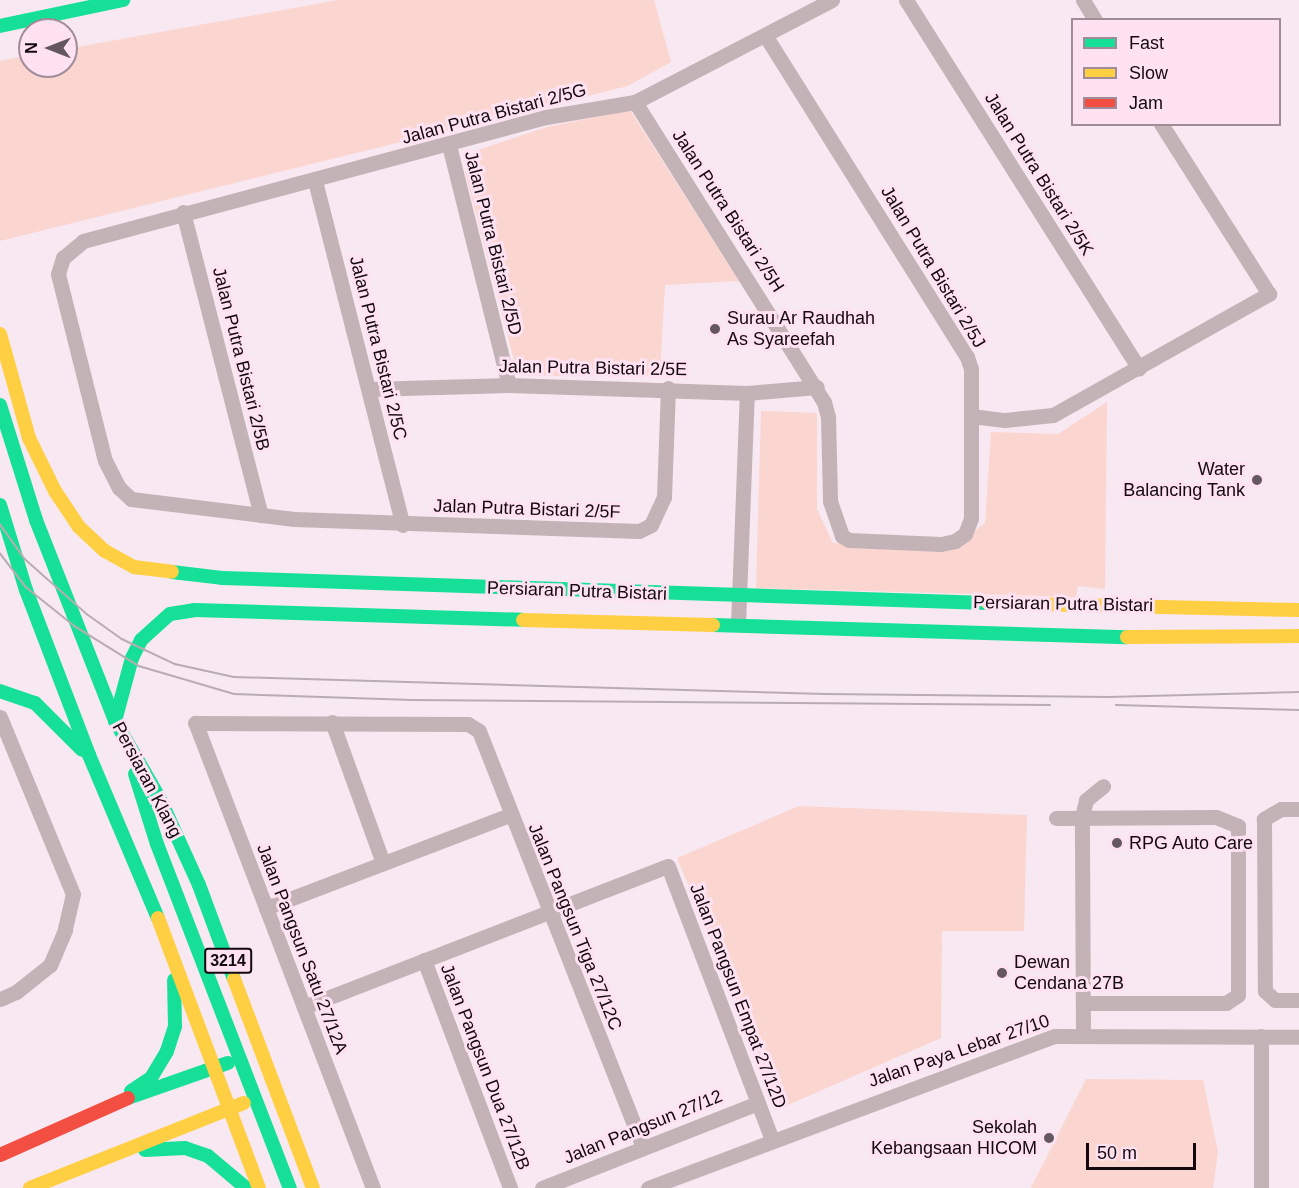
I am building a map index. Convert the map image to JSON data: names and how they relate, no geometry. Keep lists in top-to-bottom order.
{
  "streets": {
    "main road": ["Persiaran Putra Bistari", "Persiaran Klang", "3214"],
    "street": [
      "Jalan Putra Bistari 2/5G",
      "Jalan Putra Bistari 2/5K",
      "Jalan Putra Bistari 2/5H",
      "Jalan Putra Bistari 2/5D",
      "Jalan Putra Bistari 2/5J",
      "Jalan Putra Bistari 2/5C",
      "Jalan Putra Bistari 2/5B",
      "Jalan Putra Bistari 2/5E",
      "Jalan Putra Bistari 2/5F",
      "Jalan Pangsun Tiga 27/12C",
      "Jalan Pangsun Satu 27/12A",
      "Jalan Pangsun Empat 27/12D",
      "Jalan Paya Lebar 27/10",
      "Jalan Pangsun Dua 27/12B",
      "Jalan Pangsun 27/12"
    ]
  },
  "crossings": [
    ["Jalan Putra Bistari 2/5G", "Jalan Putra Bistari 2/5H"],
    ["Jalan Putra Bistari 2/5G", "Jalan Putra Bistari 2/5D"],
    ["Jalan Putra Bistari 2/5G", "Jalan Putra Bistari 2/5J"],
    ["Jalan Putra Bistari 2/5G", "Jalan Putra Bistari 2/5C"],
    ["Jalan Putra Bistari 2/5G", "Jalan Putra Bistari 2/5B"],
    ["Jalan Putra Bistari 2/5G", "Jalan Putra Bistari 2/5F"],
    ["Jalan Putra Bistari 2/5H", "Jalan Putra Bistari 2/5J"],
    ["Jalan Putra Bistari 2/5H", "Jalan Putra Bistari 2/5E"],
    ["Jalan Putra Bistari 2/5D", "Jalan Putra Bistari 2/5E"],
    ["Jalan Putra Bistari 2/5C", "Jalan Putra Bistari 2/5E"],
    ["Jalan Putra Bistari 2/5C", "Jalan Putra Bistari 2/5F"],
    ["Jalan Putra Bistari 2/5B", "Jalan Putra Bistari 2/5F"],
    ["Jalan Putra Bistari 2/5E", "Jalan Putra Bistari 2/5F"],
    ["Persiaran Putra Bistari", "Persiaran Klang"],
    ["Jalan Pangsun Tiga 27/12C", "Jalan Pangsun Satu 27/12A"],
    ["Jalan Pangsun Tiga 27/12C", "Jalan Pangsun Empat 27/12D"],
    ["Jalan Pangsun Tiga 27/12C", "Jalan Pangsun 27/12"],
    ["Jalan Pangsun Empat 27/12D", "Jalan Paya Lebar 27/10"],
    ["Jalan Pangsun Empat 27/12D", "Jalan Pangsun 27/12"]
  ],
  "places": [
    "Surau Ar Raudhah As Syareefah",
    "Water Balancing Tank",
    "RPG Auto Care",
    "Dewan Cendana 27B",
    "Sekolah Kebangsaan HICOM"
  ],
  "legend": ["Fast", "Slow", "Jam"],
  "scale_bar": "50 m",
  "north": "left"
}
